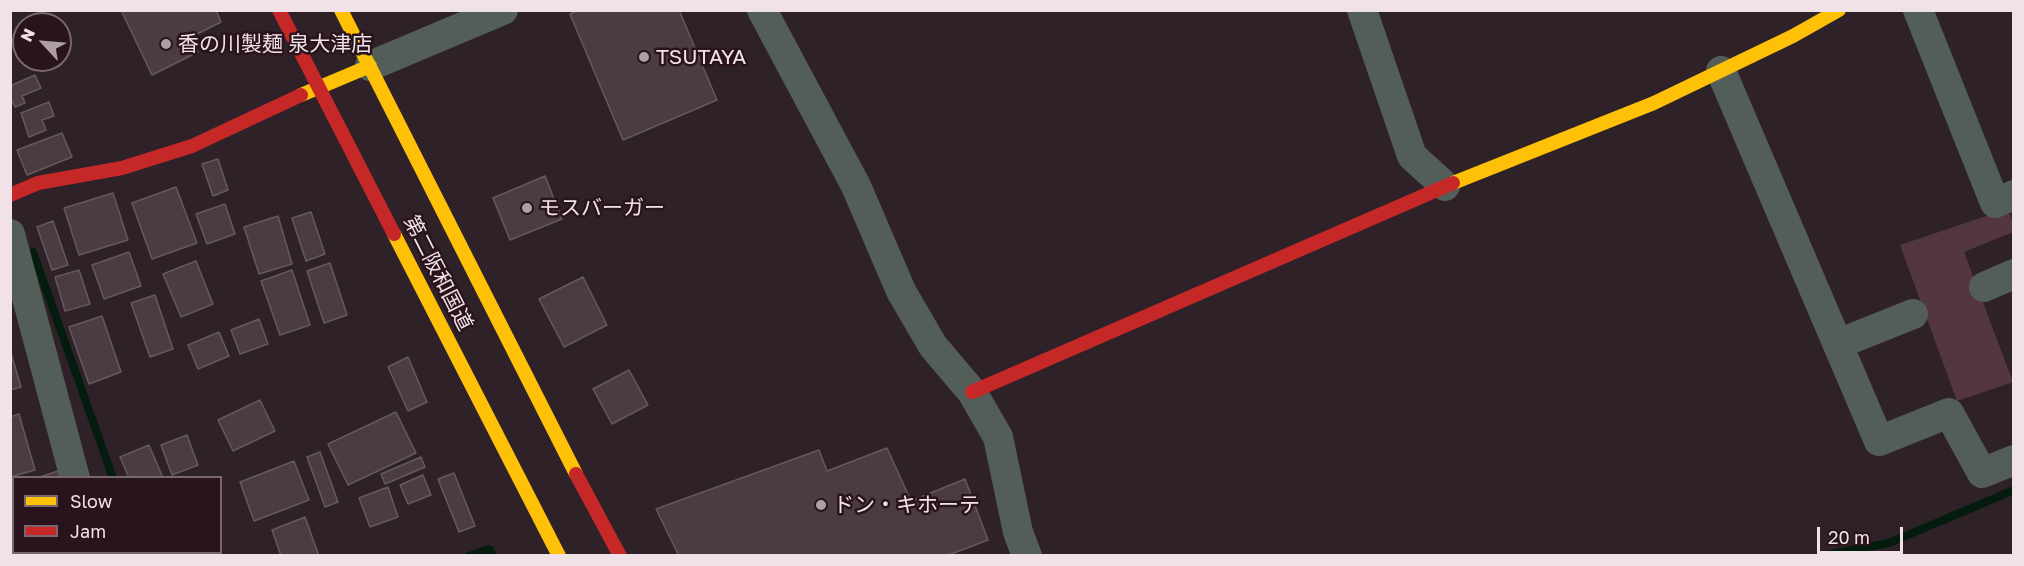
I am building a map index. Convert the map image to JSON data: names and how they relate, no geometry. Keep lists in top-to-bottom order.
{
  "streets": {
    "main road": ["第二阪和国道"]
  },
  "places": [
    "香の川製麺 泉大津店",
    "TSUTAYA",
    "モスバーガー",
    "ドン・キホーテ"
  ],
  "legend": ["Slow", "Jam"],
  "scale_bar": "20 m",
  "north": "top left"
}
